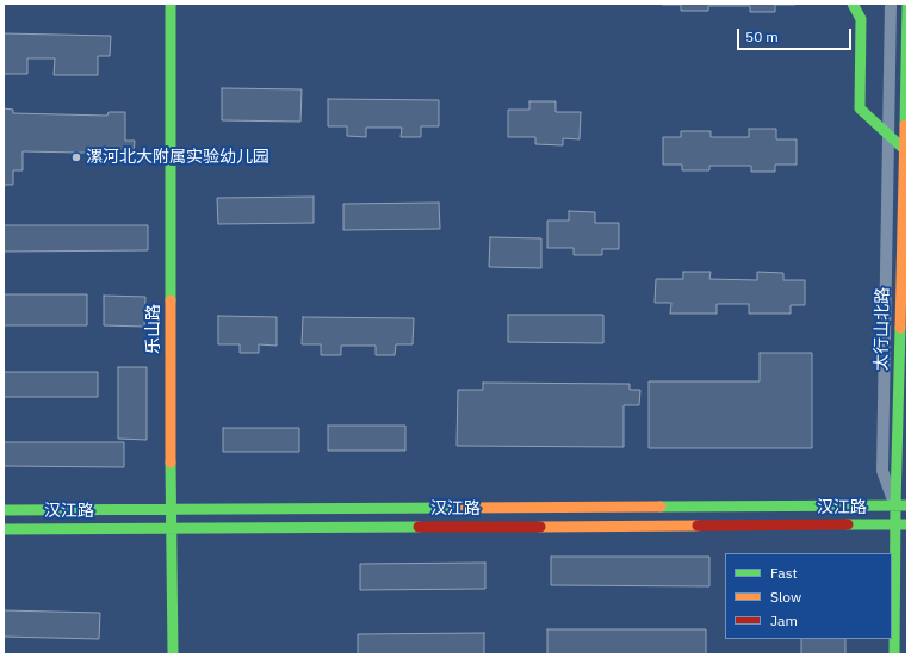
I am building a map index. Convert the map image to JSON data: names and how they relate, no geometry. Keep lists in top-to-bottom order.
{
  "streets": {
    "street": ["乐山路", "太行山北路", "汉江路"]
  },
  "crossings": [
    ["乐山路", "汉江路"],
    ["太行山北路", "汉江路"]
  ],
  "places": ["漯河北大附属实验幼儿园"],
  "legend": ["Fast", "Slow", "Jam"],
  "scale_bar": "50 m"
}
